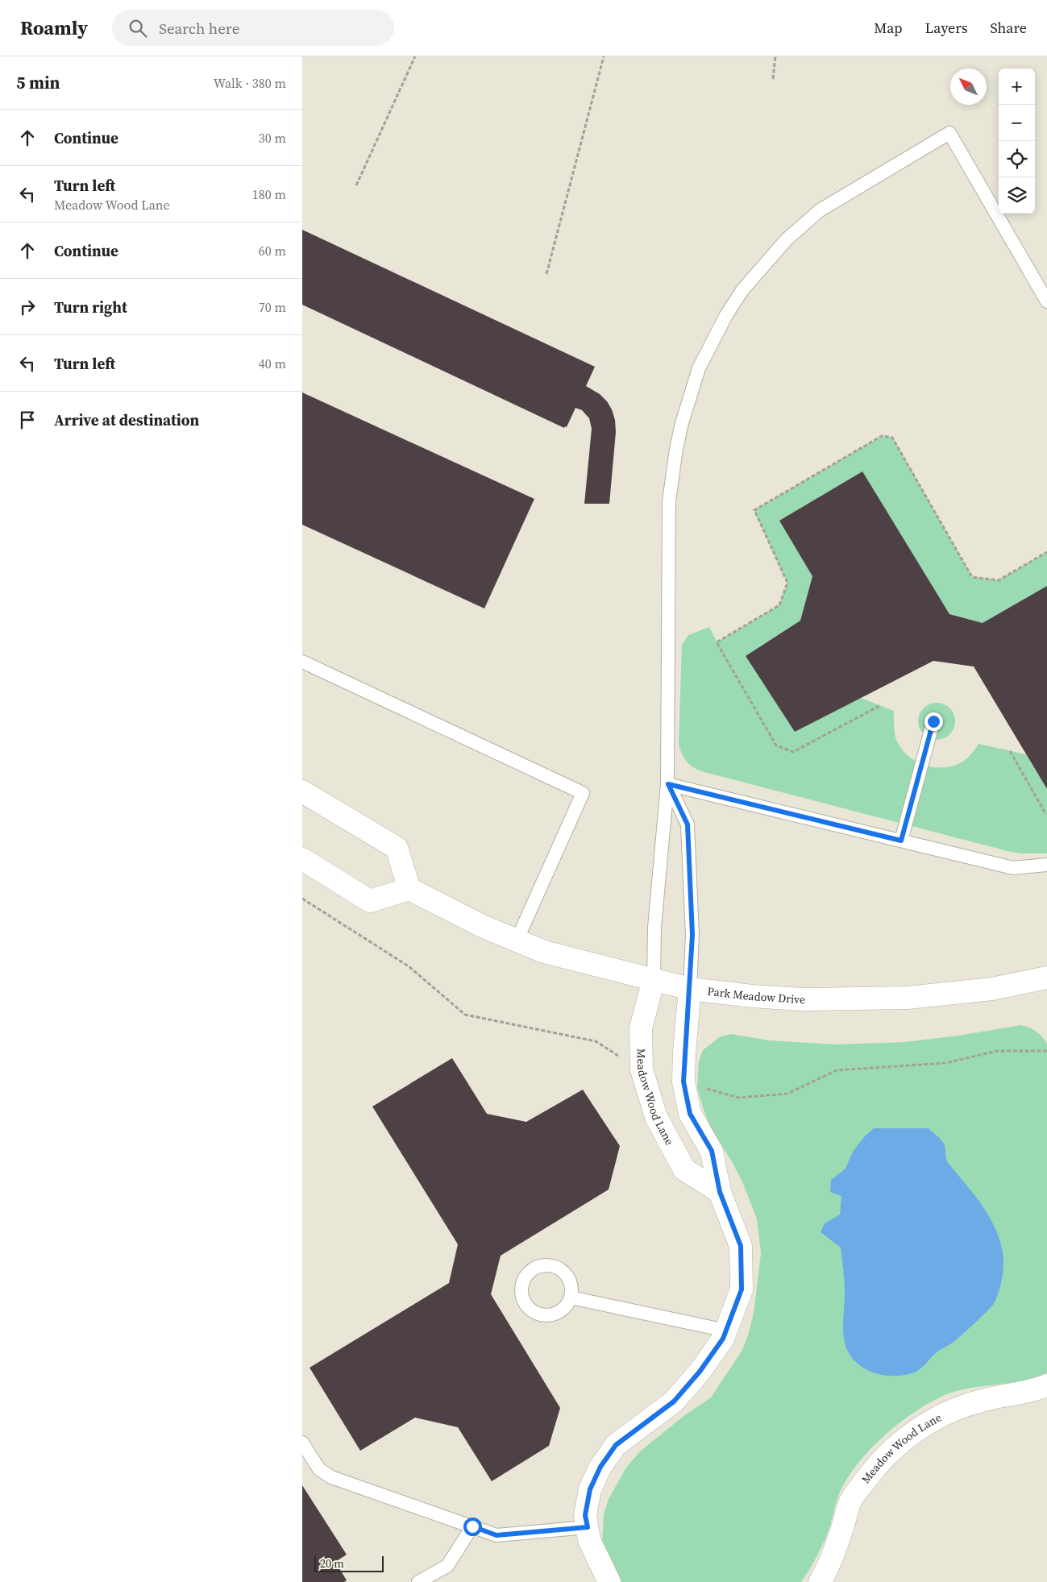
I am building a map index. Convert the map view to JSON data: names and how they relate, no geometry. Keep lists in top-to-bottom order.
{
  "streets": {
    "street": ["Park Meadow Drive", "Meadow Wood Lane"]
  },
  "crossings": [
    ["Park Meadow Drive", "Meadow Wood Lane"]
  ],
  "scale_bar": "20 m",
  "north": "top left",
  "page": {
    "header": "Roamly",
    "search": "Search here",
    "nav": ["Map", "Layers", "Share"],
    "heading": ["5 min", "Walk · 380 m"],
    "map_buttons": ["+", "−"],
    "list": [
      ["Continue", "30 m"],
      ["Turn left", "Meadow Wood Lane", "180 m"],
      ["Continue", "60 m"],
      ["Turn right", "70 m"],
      ["Turn left", "40 m"],
      "Arrive at destination"
    ],
    "scale": "20 m"
  }
}
